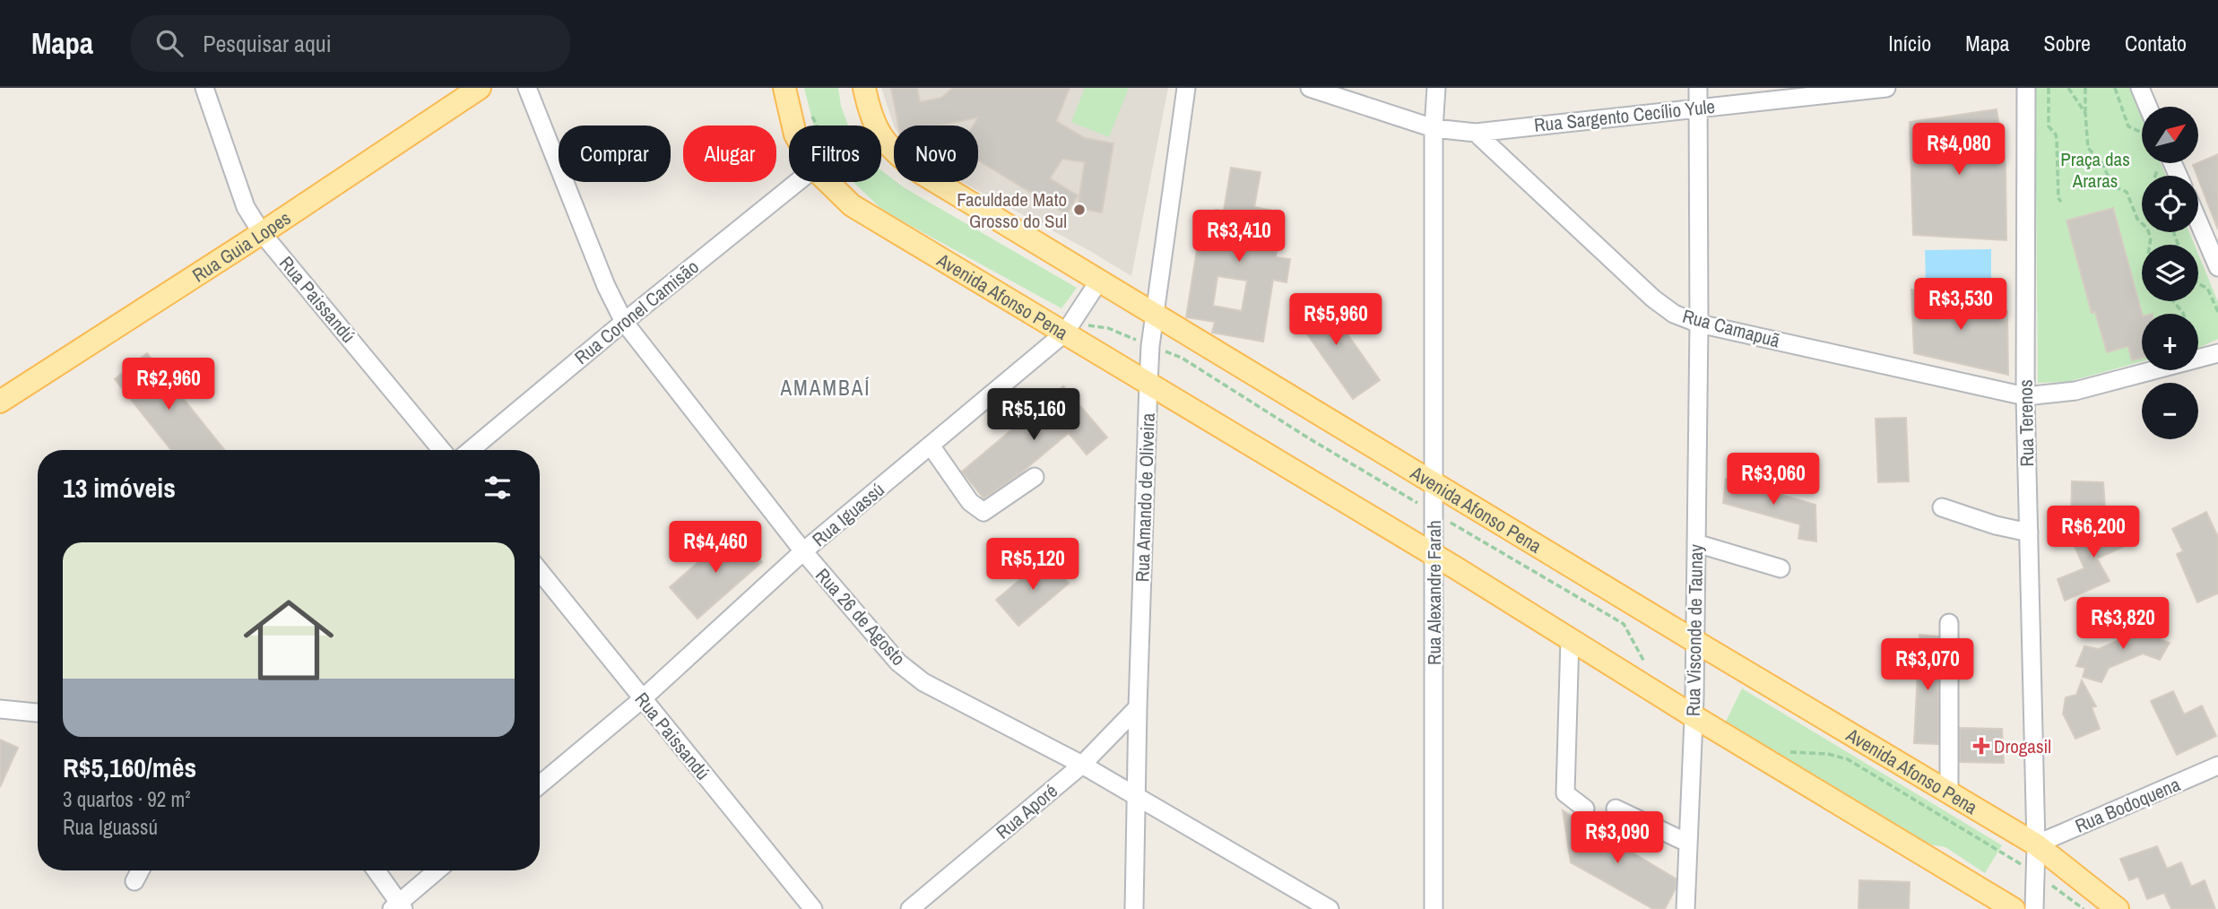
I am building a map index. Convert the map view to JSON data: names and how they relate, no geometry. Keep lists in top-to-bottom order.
{
  "streets": {
    "main road": ["Rua Guia Lopes", "Avenida Afonso Pena"],
    "street": [
      "Rua Sargento Cecílio Yule",
      "Rua Paissandú",
      "Rua Coronel Camisão",
      "Rua Camapuã",
      "Rua Terenos",
      "Rua Amando de Oliveira",
      "Rua Iguassú",
      "Rua Alexandre Farah",
      "Rua 26 de Agosto",
      "Rua Visconde de Taunay",
      "Rua Bodoquena",
      "Rua Aporé"
    ]
  },
  "crossings": [
    ["Rua Sargento Cecílio Yule", "Rua Camapuã"],
    ["Rua Sargento Cecílio Yule", "Rua Visconde de Taunay"],
    ["Rua Guia Lopes", "Rua Paissandú"],
    ["Avenida Afonso Pena", "Rua Terenos"],
    ["Avenida Afonso Pena", "Rua Amando de Oliveira"],
    ["Avenida Afonso Pena", "Rua Iguassú"],
    ["Avenida Afonso Pena", "Rua Alexandre Farah"],
    ["Avenida Afonso Pena", "Rua Visconde de Taunay"],
    ["Avenida Afonso Pena", "Rua Bodoquena"],
    ["Rua Paissandú", "Rua Iguassú"],
    ["Rua Coronel Camisão", "Rua 26 de Agosto"],
    ["Rua Camapuã", "Rua Terenos"],
    ["Rua Camapuã", "Rua Visconde de Taunay"],
    ["Rua Terenos", "Rua Bodoquena"],
    ["Rua Amando de Oliveira", "Rua 26 de Agosto"],
    ["Rua Amando de Oliveira", "Rua Aporé"],
    ["Rua Iguassú", "Rua 26 de Agosto"],
    ["Rua 26 de Agosto", "Rua Aporé"]
  ],
  "districts": ["AMAMBAÍ"],
  "parks": ["Praça das Araras"],
  "places": {
    "other": ["Faculdade Mato Grosso do Sul"],
    "health": ["Drogasil"]
  },
  "north": "top right",
  "page": {
    "header": "Mapa",
    "search": "Pesquisar aqui",
    "nav": [
      "Início",
      "Mapa",
      "Sobre",
      "Contato"
    ],
    "map_buttons": ["+", "−"],
    "price": [
      "R$4,080",
      "R$3,410",
      "R$3,530",
      "R$5,960",
      "R$2,960",
      "R$5,160",
      "R$3,060",
      "R$6,200",
      "R$4,460",
      "R$5,120",
      "R$3,820",
      "R$3,070",
      "R$3,090"
    ],
    "chip": [
      "Comprar",
      "Alugar",
      "Filtros",
      "Novo"
    ],
    "heading": "13 imóveis",
    "list": [
      {
        "name": "R$5,160/mês",
        "note": "3 quartos · 92 m² · Rua Iguassú"
      }
    ]
  }
}
